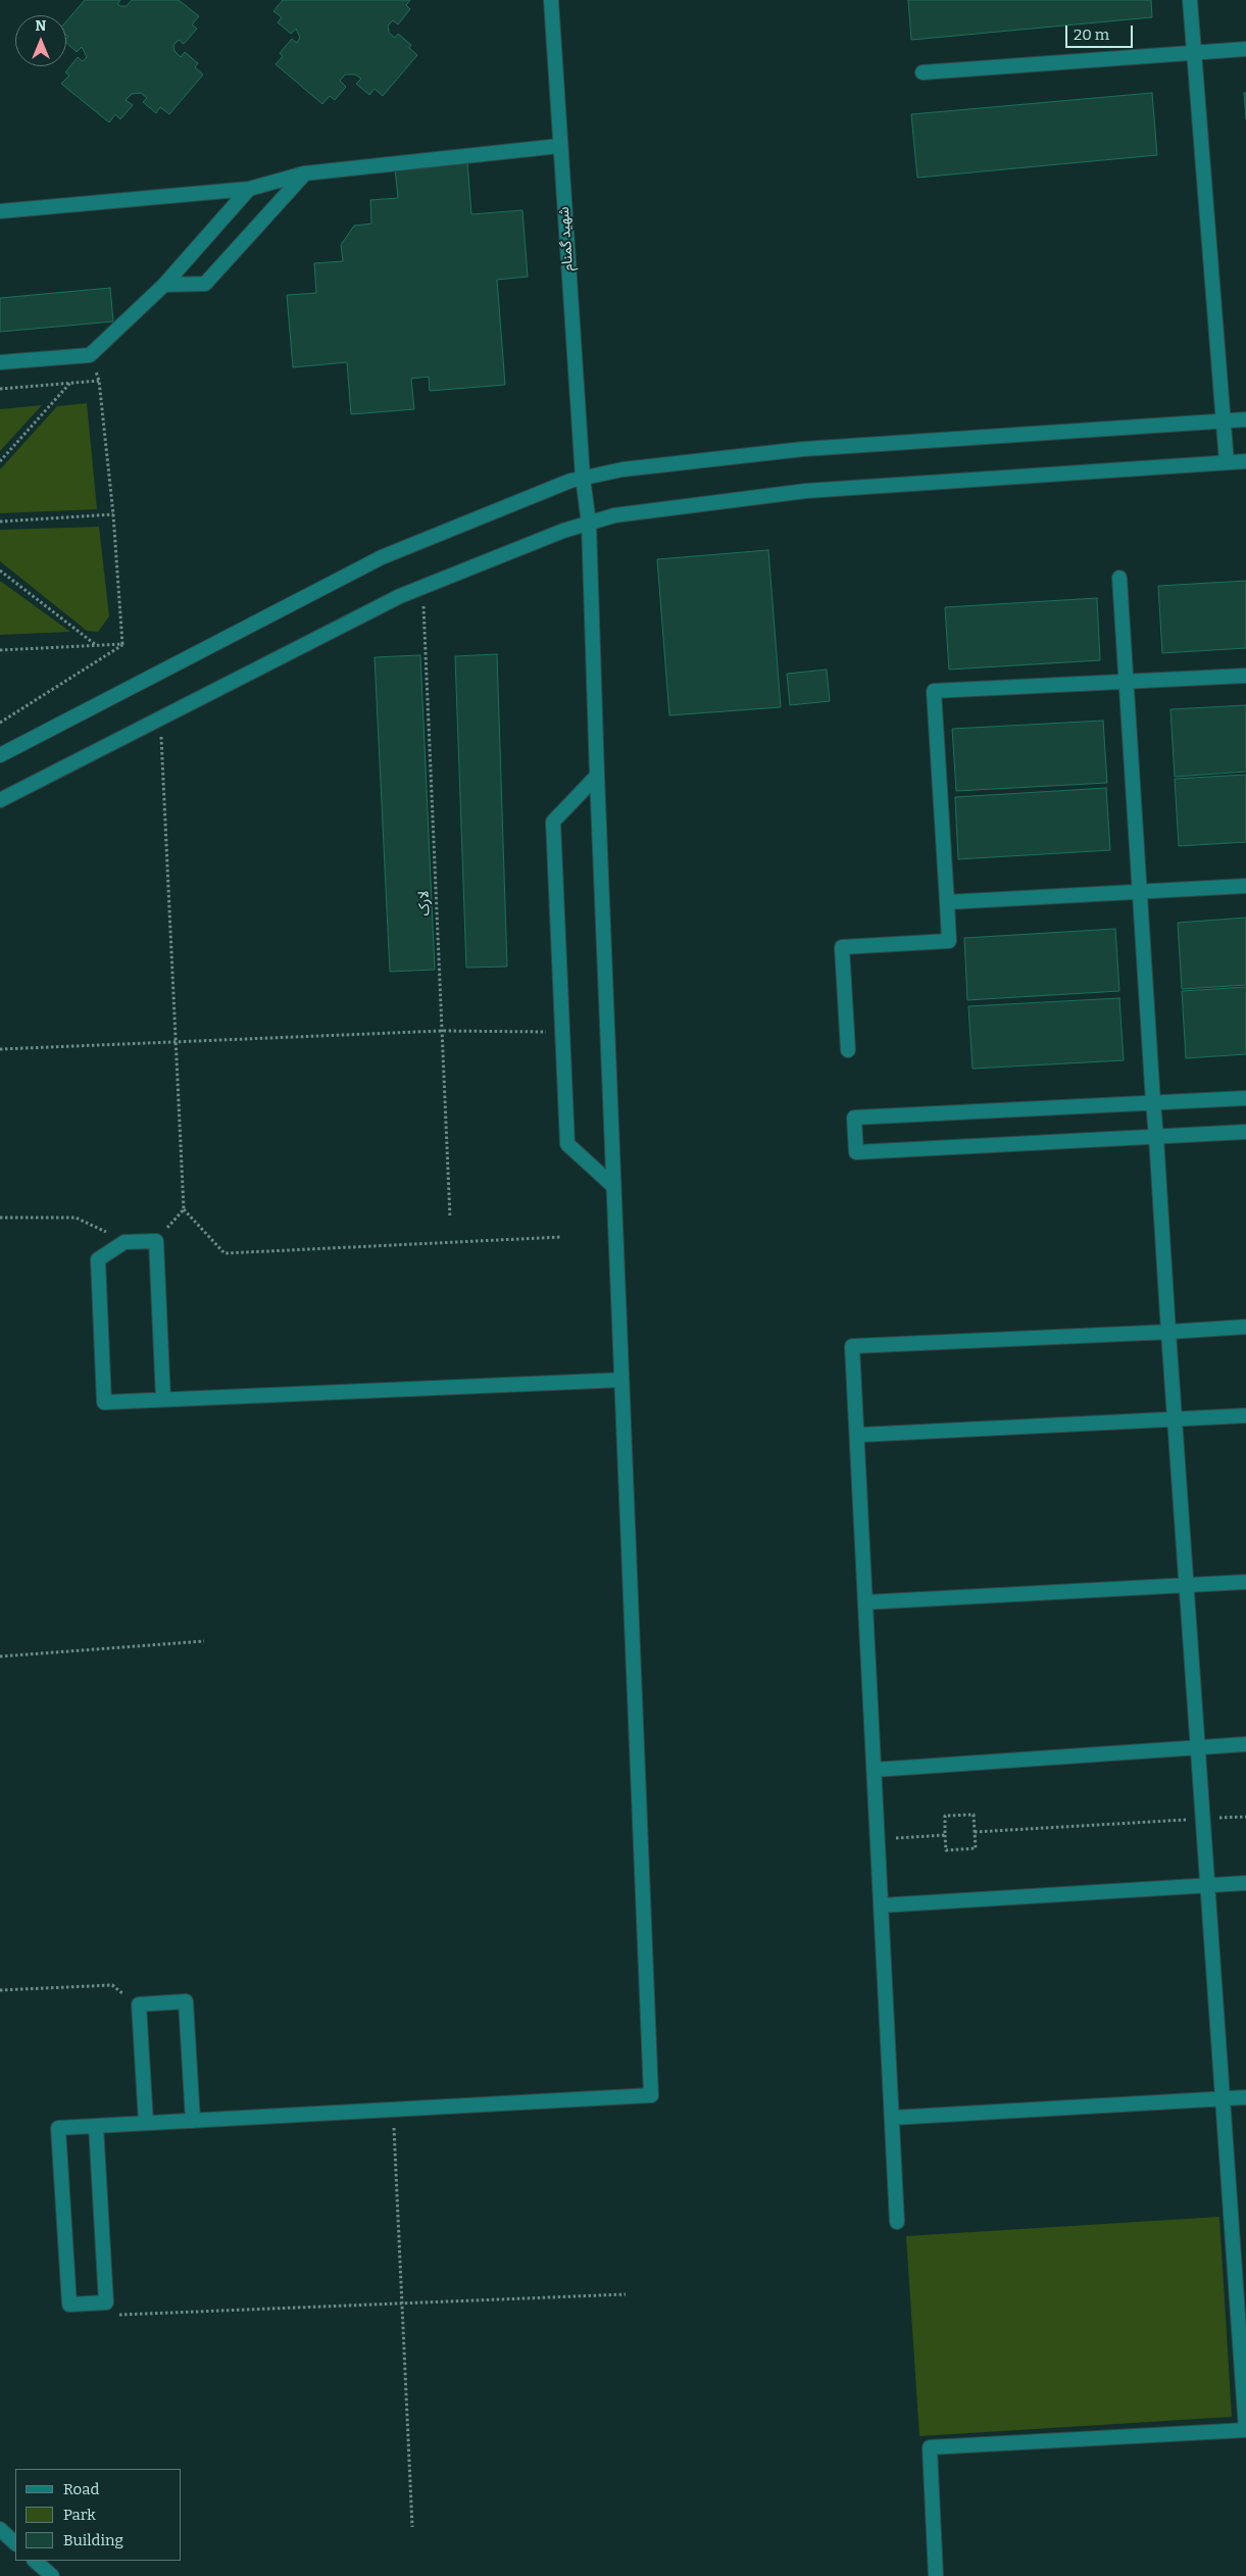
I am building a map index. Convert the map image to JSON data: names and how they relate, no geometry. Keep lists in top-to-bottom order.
{
  "streets": {
    "street": ["شهید گمنام"],
    "path": ["لارک"]
  },
  "legend": ["Road", "Park", "Building"],
  "scale_bar": "20 m",
  "north": "top"
}
